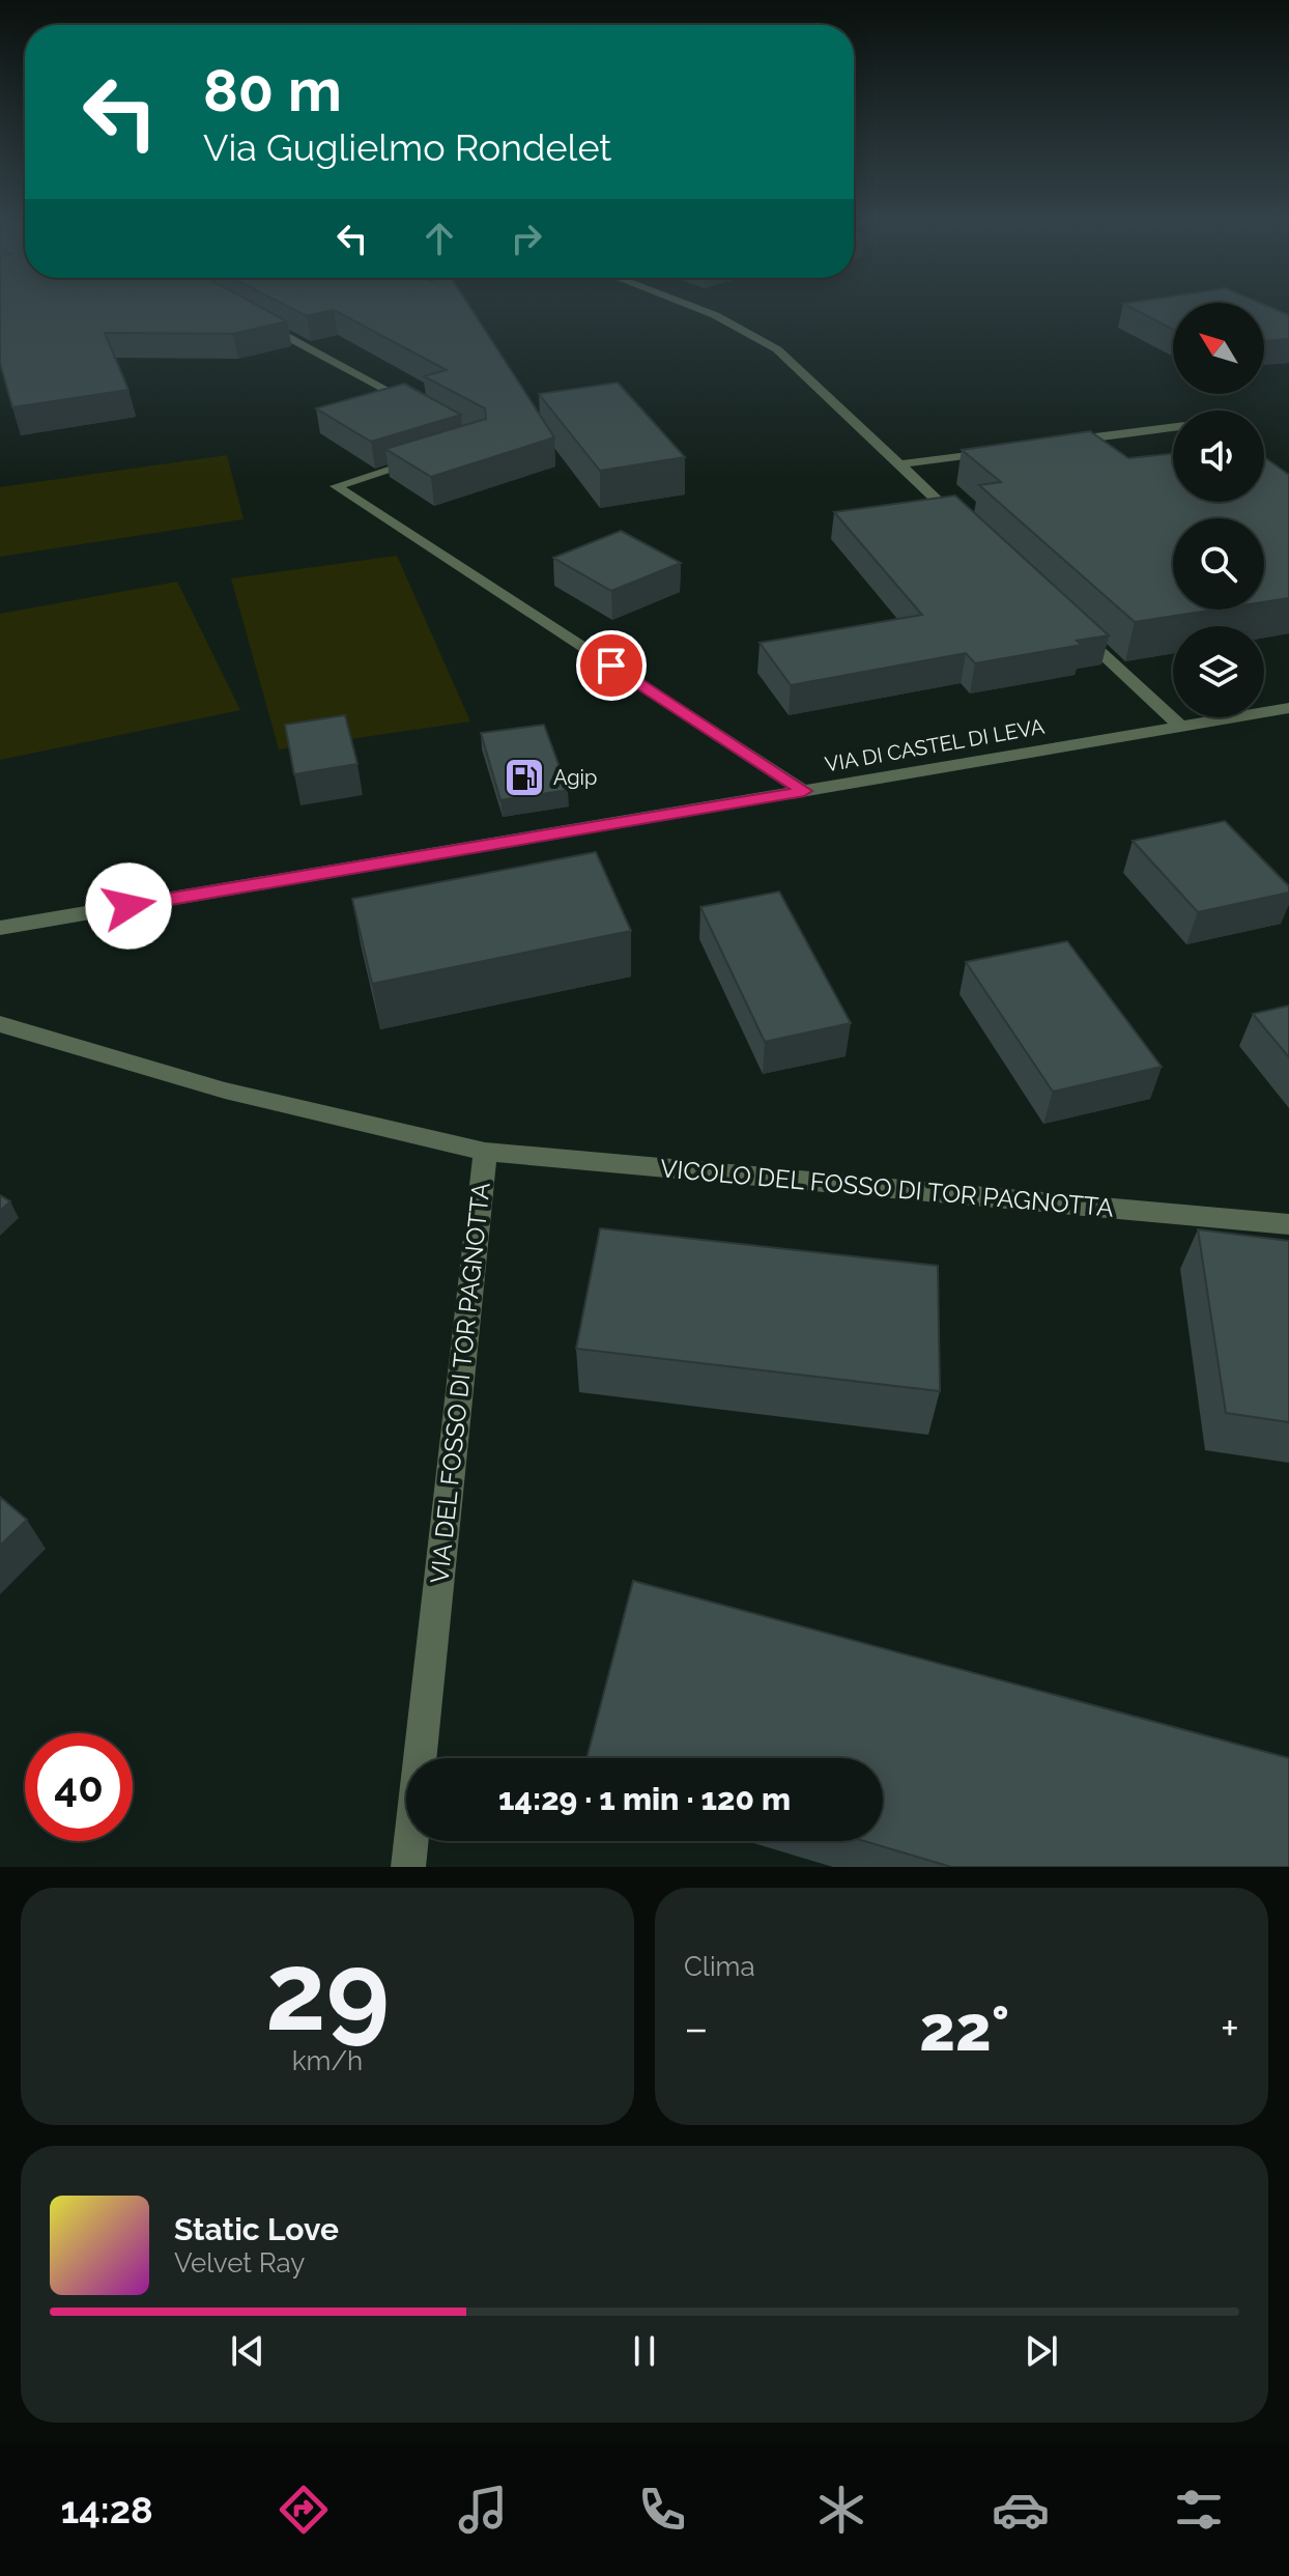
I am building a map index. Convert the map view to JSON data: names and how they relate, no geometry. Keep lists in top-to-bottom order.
{
  "streets": {
    "street": ["VIA DI CASTEL DI LEVA", "VICOLO DEL FOSSO DI TOR PAGNOTTA", "VIA DEL FOSSO DI TOR PAGNOTTA"]
  },
  "crossings": [
    ["VICOLO DEL FOSSO DI TOR PAGNOTTA", "VIA DEL FOSSO DI TOR PAGNOTTA"]
  ],
  "places": {
    "fuel station": ["Agip"]
  },
  "north": "top left",
  "page": {
    "turn": ["80 m", "Via Guglielmo Rondelet"],
    "limit": "40",
    "trip": "14:29 · 1 min · 120 m",
    "tile": [
      ["29", "km/h"],
      "Clima"
    ],
    "heat": ["−", "22°", "+"],
    "song": ["Static Love", "Velvet Ray"],
    "tabs": "14:28"
  }
}
